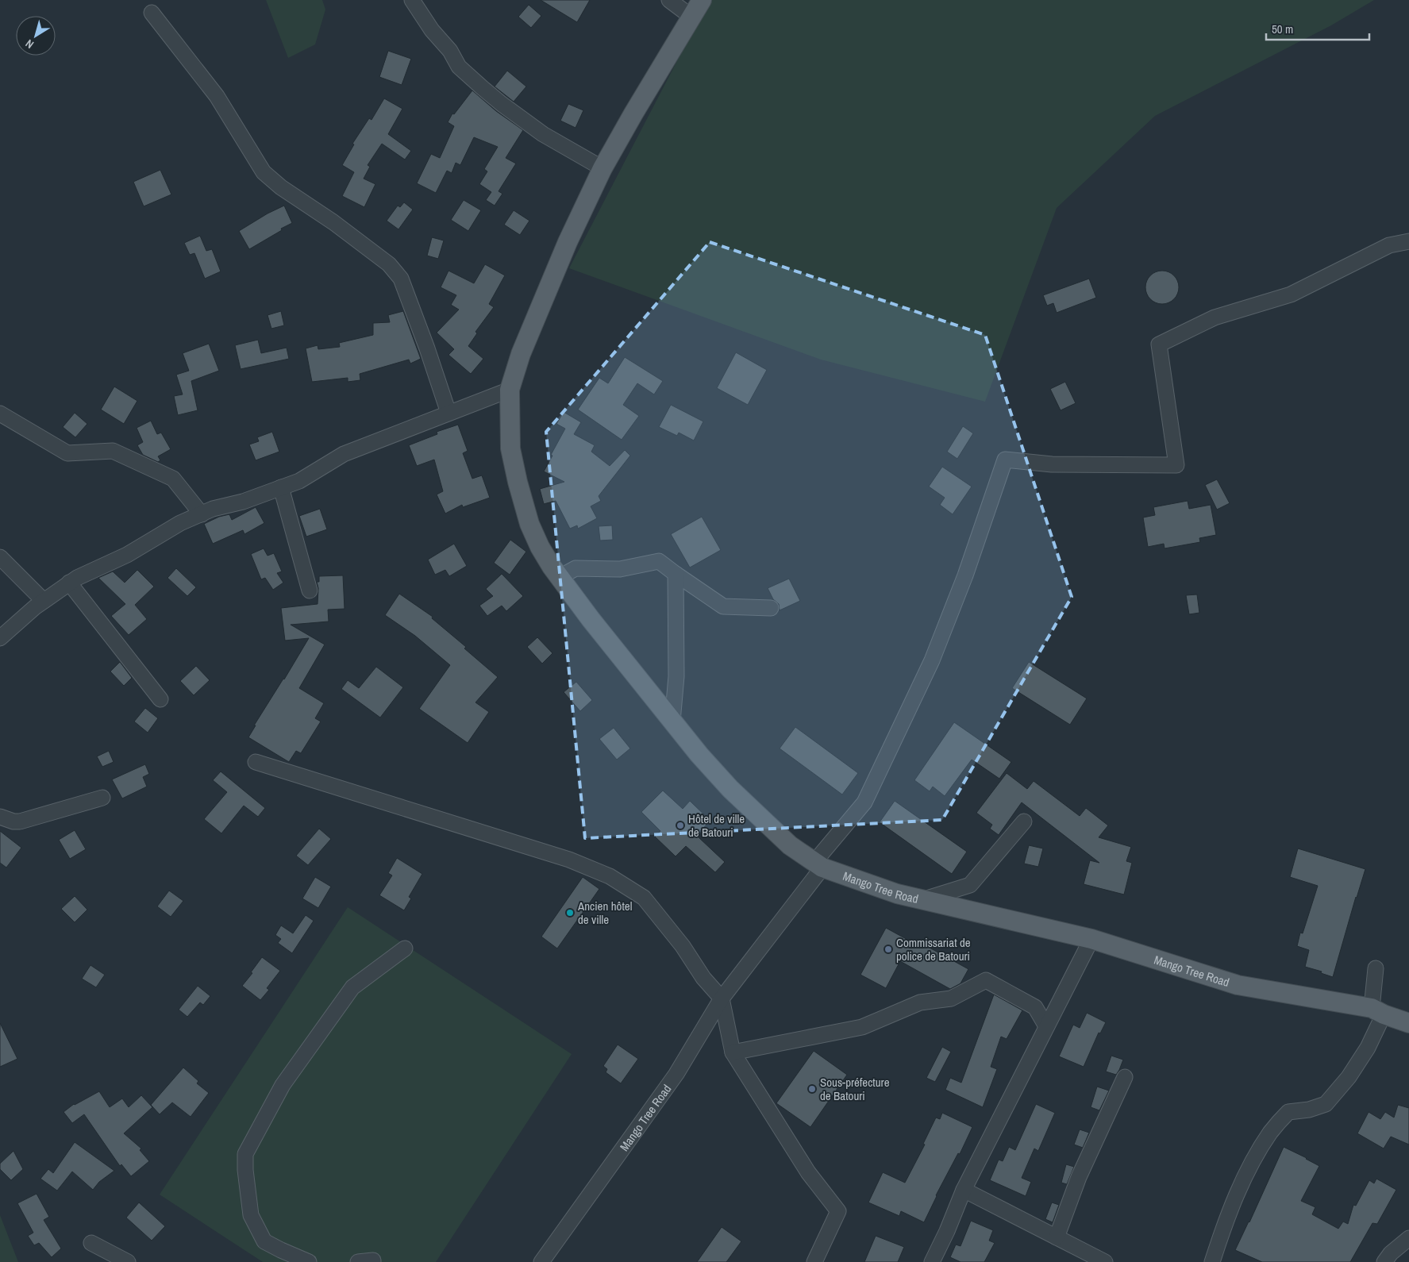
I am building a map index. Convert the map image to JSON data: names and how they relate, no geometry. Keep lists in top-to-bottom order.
{
  "streets": {
    "main road": ["Mango Tree Road"]
  },
  "places": [
    "Hôtel de ville de Batouri",
    "Ancien hôtel de ville",
    "Commissariat de police de Batouri",
    "Sous-préfecture de Batouri"
  ],
  "scale_bar": "50 m",
  "north": "bottom left"
}
